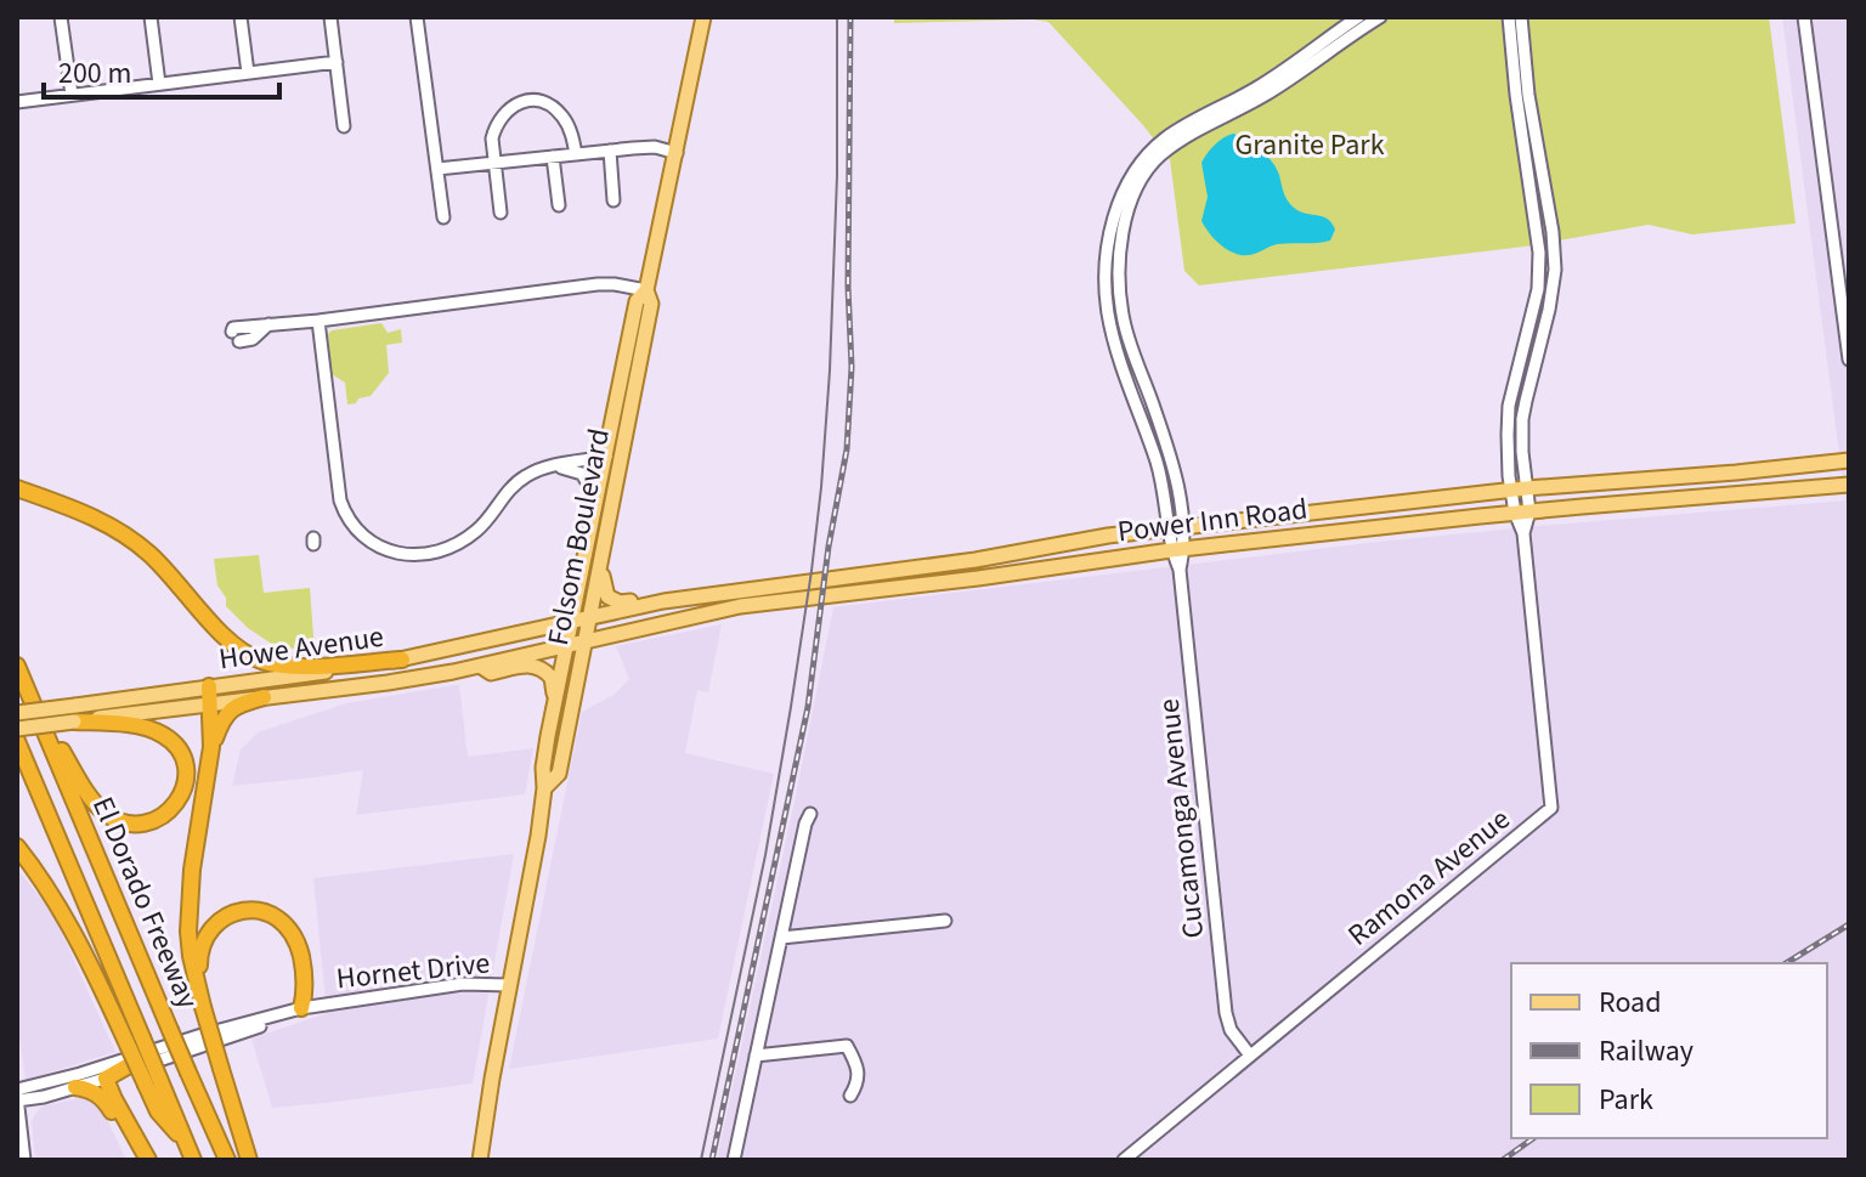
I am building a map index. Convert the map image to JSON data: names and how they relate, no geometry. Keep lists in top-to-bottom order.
{
  "streets": {
    "highway": ["El Dorado Freeway"],
    "main road": ["Power Inn Road", "Folsom Boulevard", "Howe Avenue"],
    "street": ["Cucamonga Avenue", "Ramona Avenue", "Hornet Drive"]
  },
  "crossings": [
    ["Power Inn Road", "Folsom Boulevard"],
    ["Power Inn Road", "Howe Avenue"],
    ["Power Inn Road", "Cucamonga Avenue"],
    ["Power Inn Road", "Ramona Avenue"],
    ["Folsom Boulevard", "Howe Avenue"],
    ["Folsom Boulevard", "Hornet Drive"],
    ["Cucamonga Avenue", "Ramona Avenue"],
    ["El Dorado Freeway", "Hornet Drive"]
  ],
  "parks": ["Granite Park"],
  "legend": ["Road", "Railway", "Park"],
  "scale_bar": "200 m"
}
